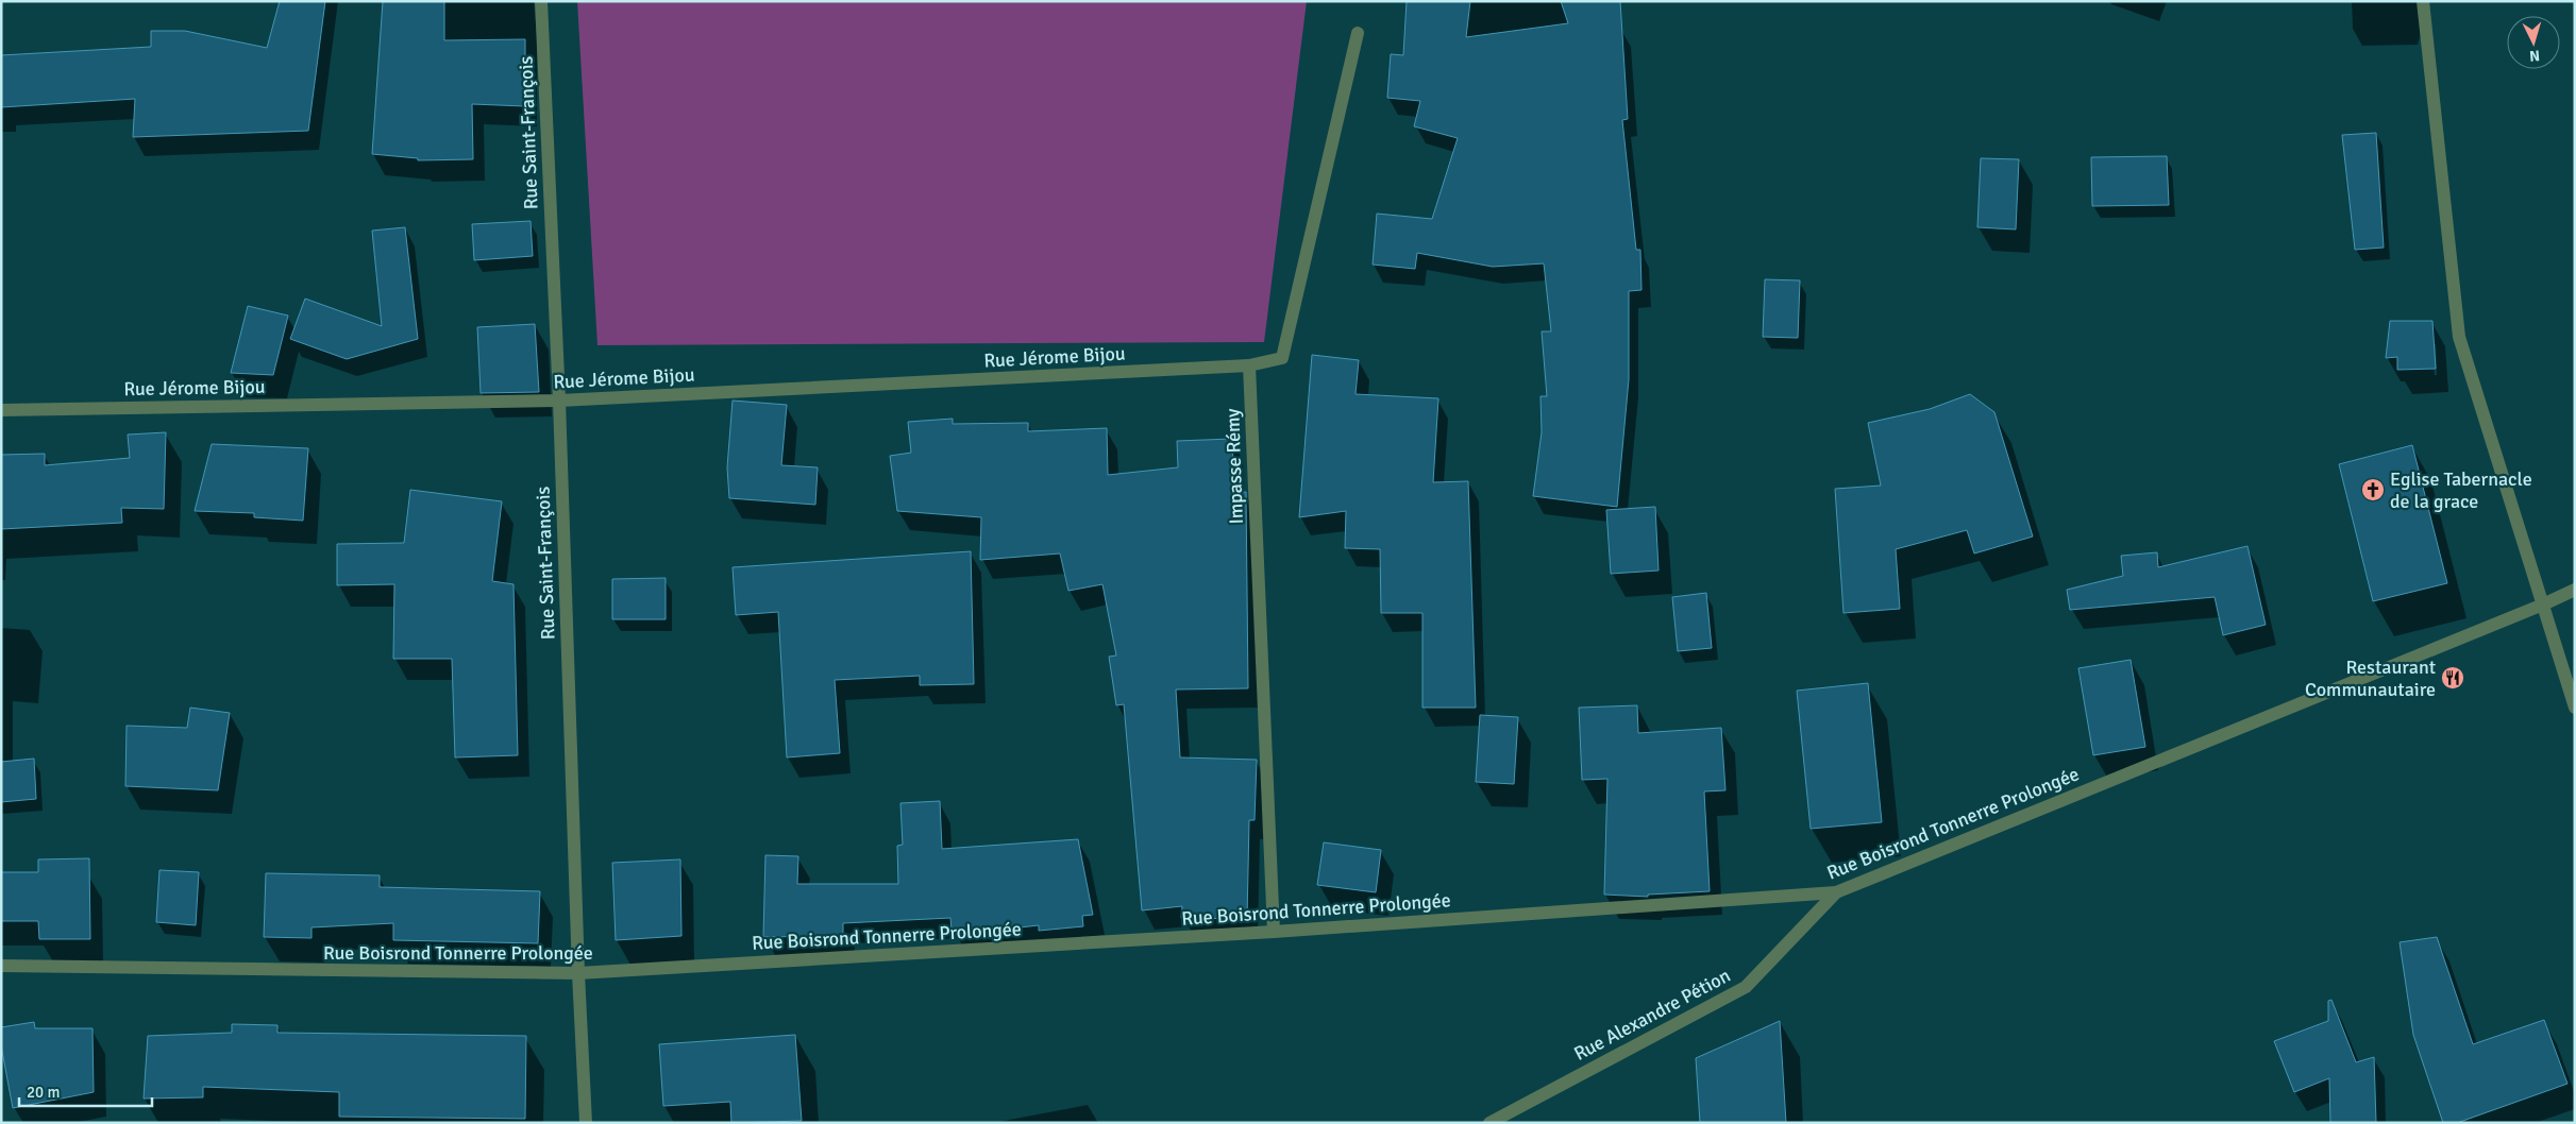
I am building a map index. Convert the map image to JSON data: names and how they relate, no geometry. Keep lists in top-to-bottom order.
{
  "streets": {
    "street": [
      "Rue Saint-François",
      "Rue Jérome Bijou",
      "Impasse Rémy",
      "Rue Boisrond Tonnerre Prolongée",
      "Rue Alexandre Pétion"
    ]
  },
  "crossings": [
    ["Rue Saint-François", "Rue Jérome Bijou"],
    ["Rue Saint-François", "Rue Boisrond Tonnerre Prolongée"],
    ["Rue Jérome Bijou", "Impasse Rémy"],
    ["Impasse Rémy", "Rue Boisrond Tonnerre Prolongée"],
    ["Rue Boisrond Tonnerre Prolongée", "Rue Alexandre Pétion"]
  ],
  "places": {
    "church": ["Eglise Tabernacle de la grace"],
    "restaurant": ["Restaurant Communautaire"]
  },
  "scale_bar": "20 m",
  "north": "bottom"
}
